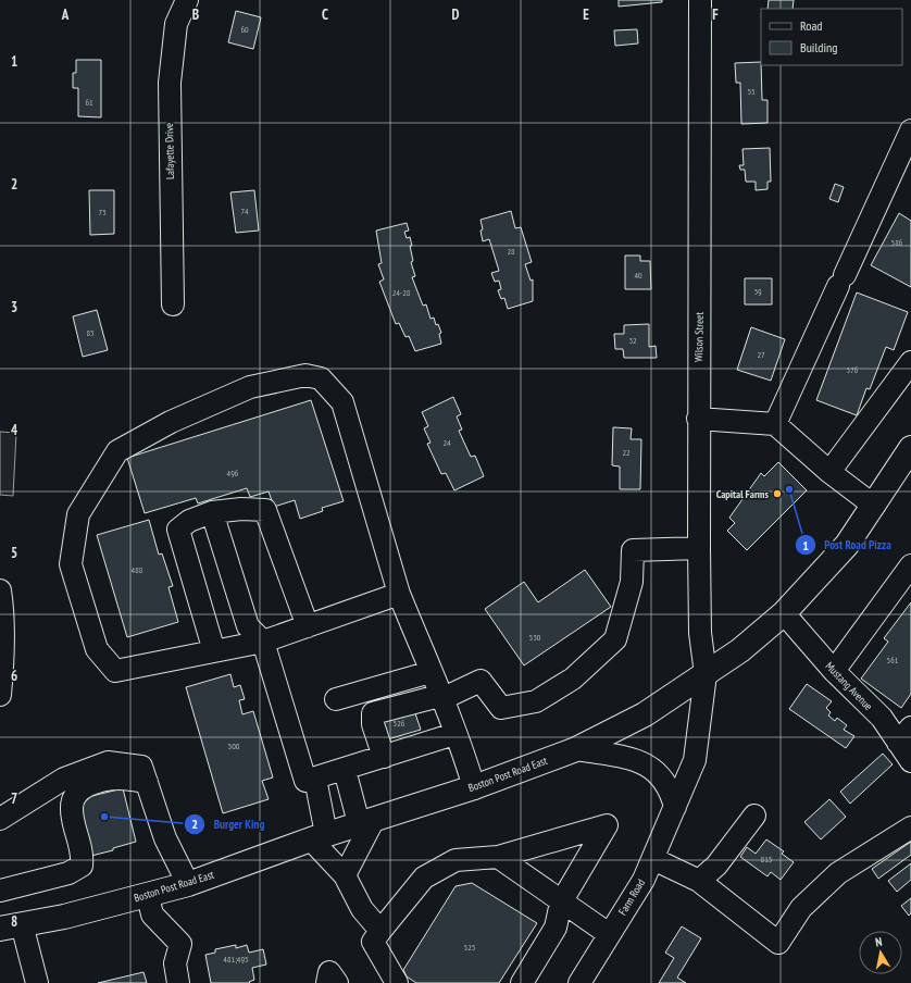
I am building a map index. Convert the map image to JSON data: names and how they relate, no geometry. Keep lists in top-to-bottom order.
{
  "streets": {
    "main road": ["Boston Post Road East"],
    "street": [
      "Lafayette Drive",
      "Wilson Street",
      "Mustang Avenue",
      "Farm Road"
    ]
  },
  "crossings": [
    ["Wilson Street", "Boston Post Road East"],
    ["Wilson Street", "Farm Road"],
    ["Mustang Avenue", "Boston Post Road East"],
    ["Boston Post Road East", "Farm Road"]
  ],
  "places": ["Post Road Pizza", "Capital Farms", "Burger King"],
  "house_numbers": [
    "60",
    "55",
    "61",
    "74",
    "73",
    "586",
    "28",
    "40",
    "39",
    "24-28",
    "83",
    "32",
    "27",
    "576",
    "24",
    "22",
    "496",
    "488",
    "530",
    "561",
    "526",
    "500",
    "815",
    "525",
    "481;495"
  ],
  "legend": ["Road", "Building"],
  "north": "top",
  "grid": {
    "columns": [
      "A",
      "B",
      "C",
      "D",
      "E",
      "F"
    ],
    "rows": [
      "1",
      "2",
      "3",
      "4",
      "5",
      "6",
      "7",
      "8"
    ]
  }
}
